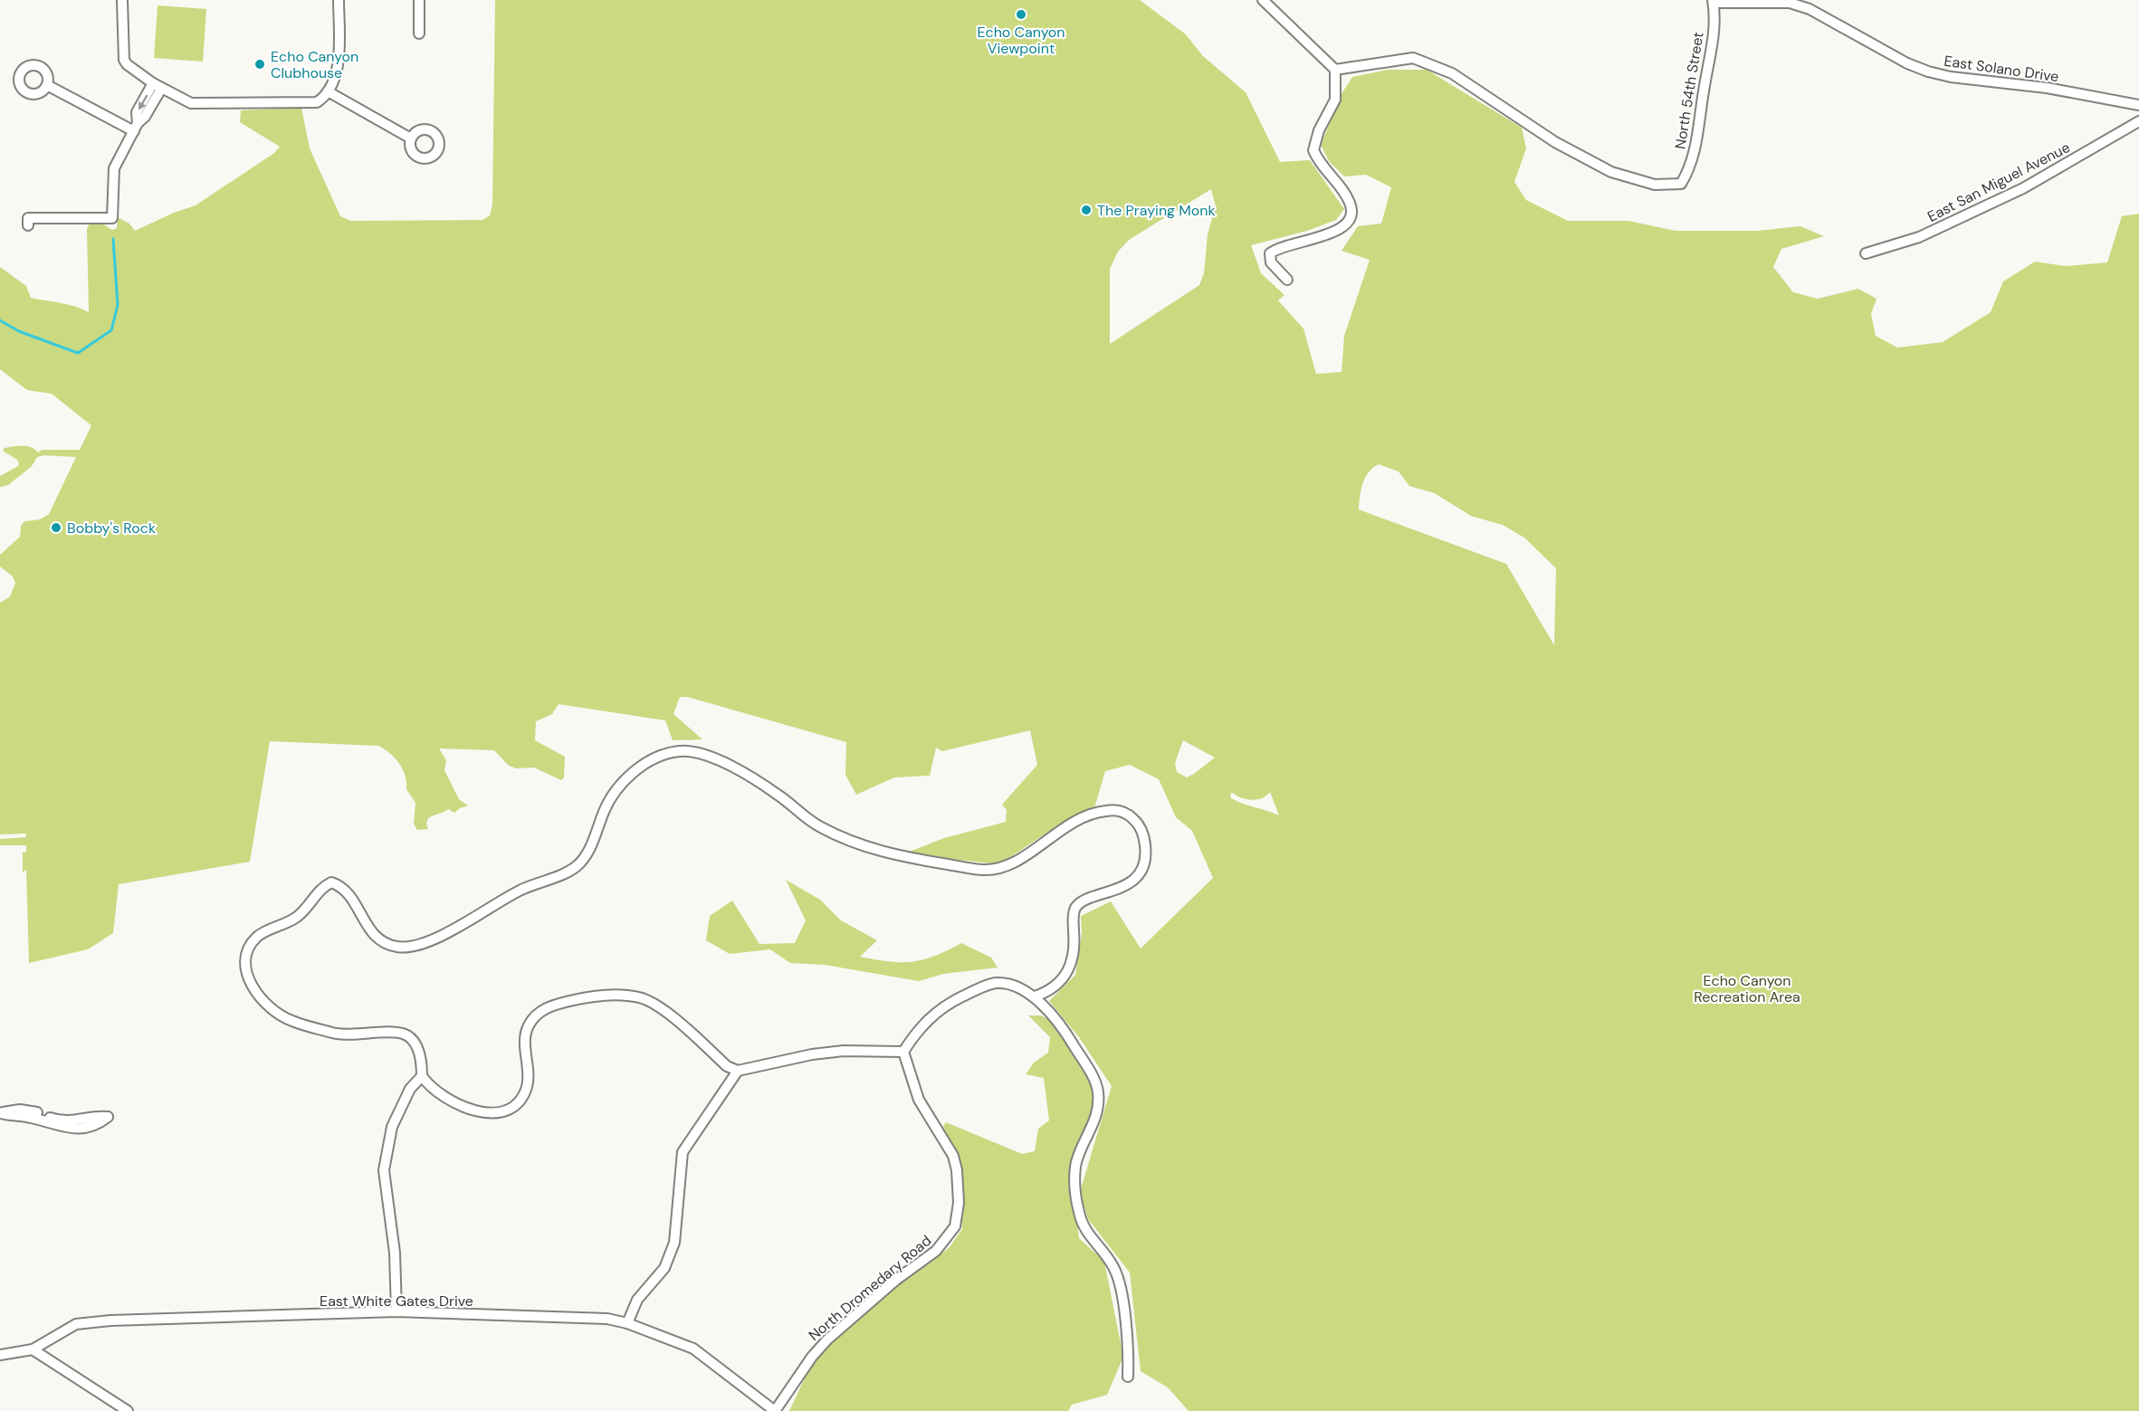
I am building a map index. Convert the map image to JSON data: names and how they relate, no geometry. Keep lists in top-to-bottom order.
{
  "streets": {
    "street": [
      "East Solano Drive",
      "North 54th Street",
      "East San Miguel Avenue",
      "North Dromedary Road",
      "East White Gates Drive"
    ]
  },
  "crossings": [
    ["East Solano Drive", "North 54th Street"],
    ["North Dromedary Road", "East White Gates Drive"]
  ],
  "parks": ["Echo Canyon Recreation Area"],
  "places": [
    "Echo Canyon Viewpoint",
    "Echo Canyon Clubhouse",
    "The Praying Monk",
    "Bobby's Rock"
  ]
}
